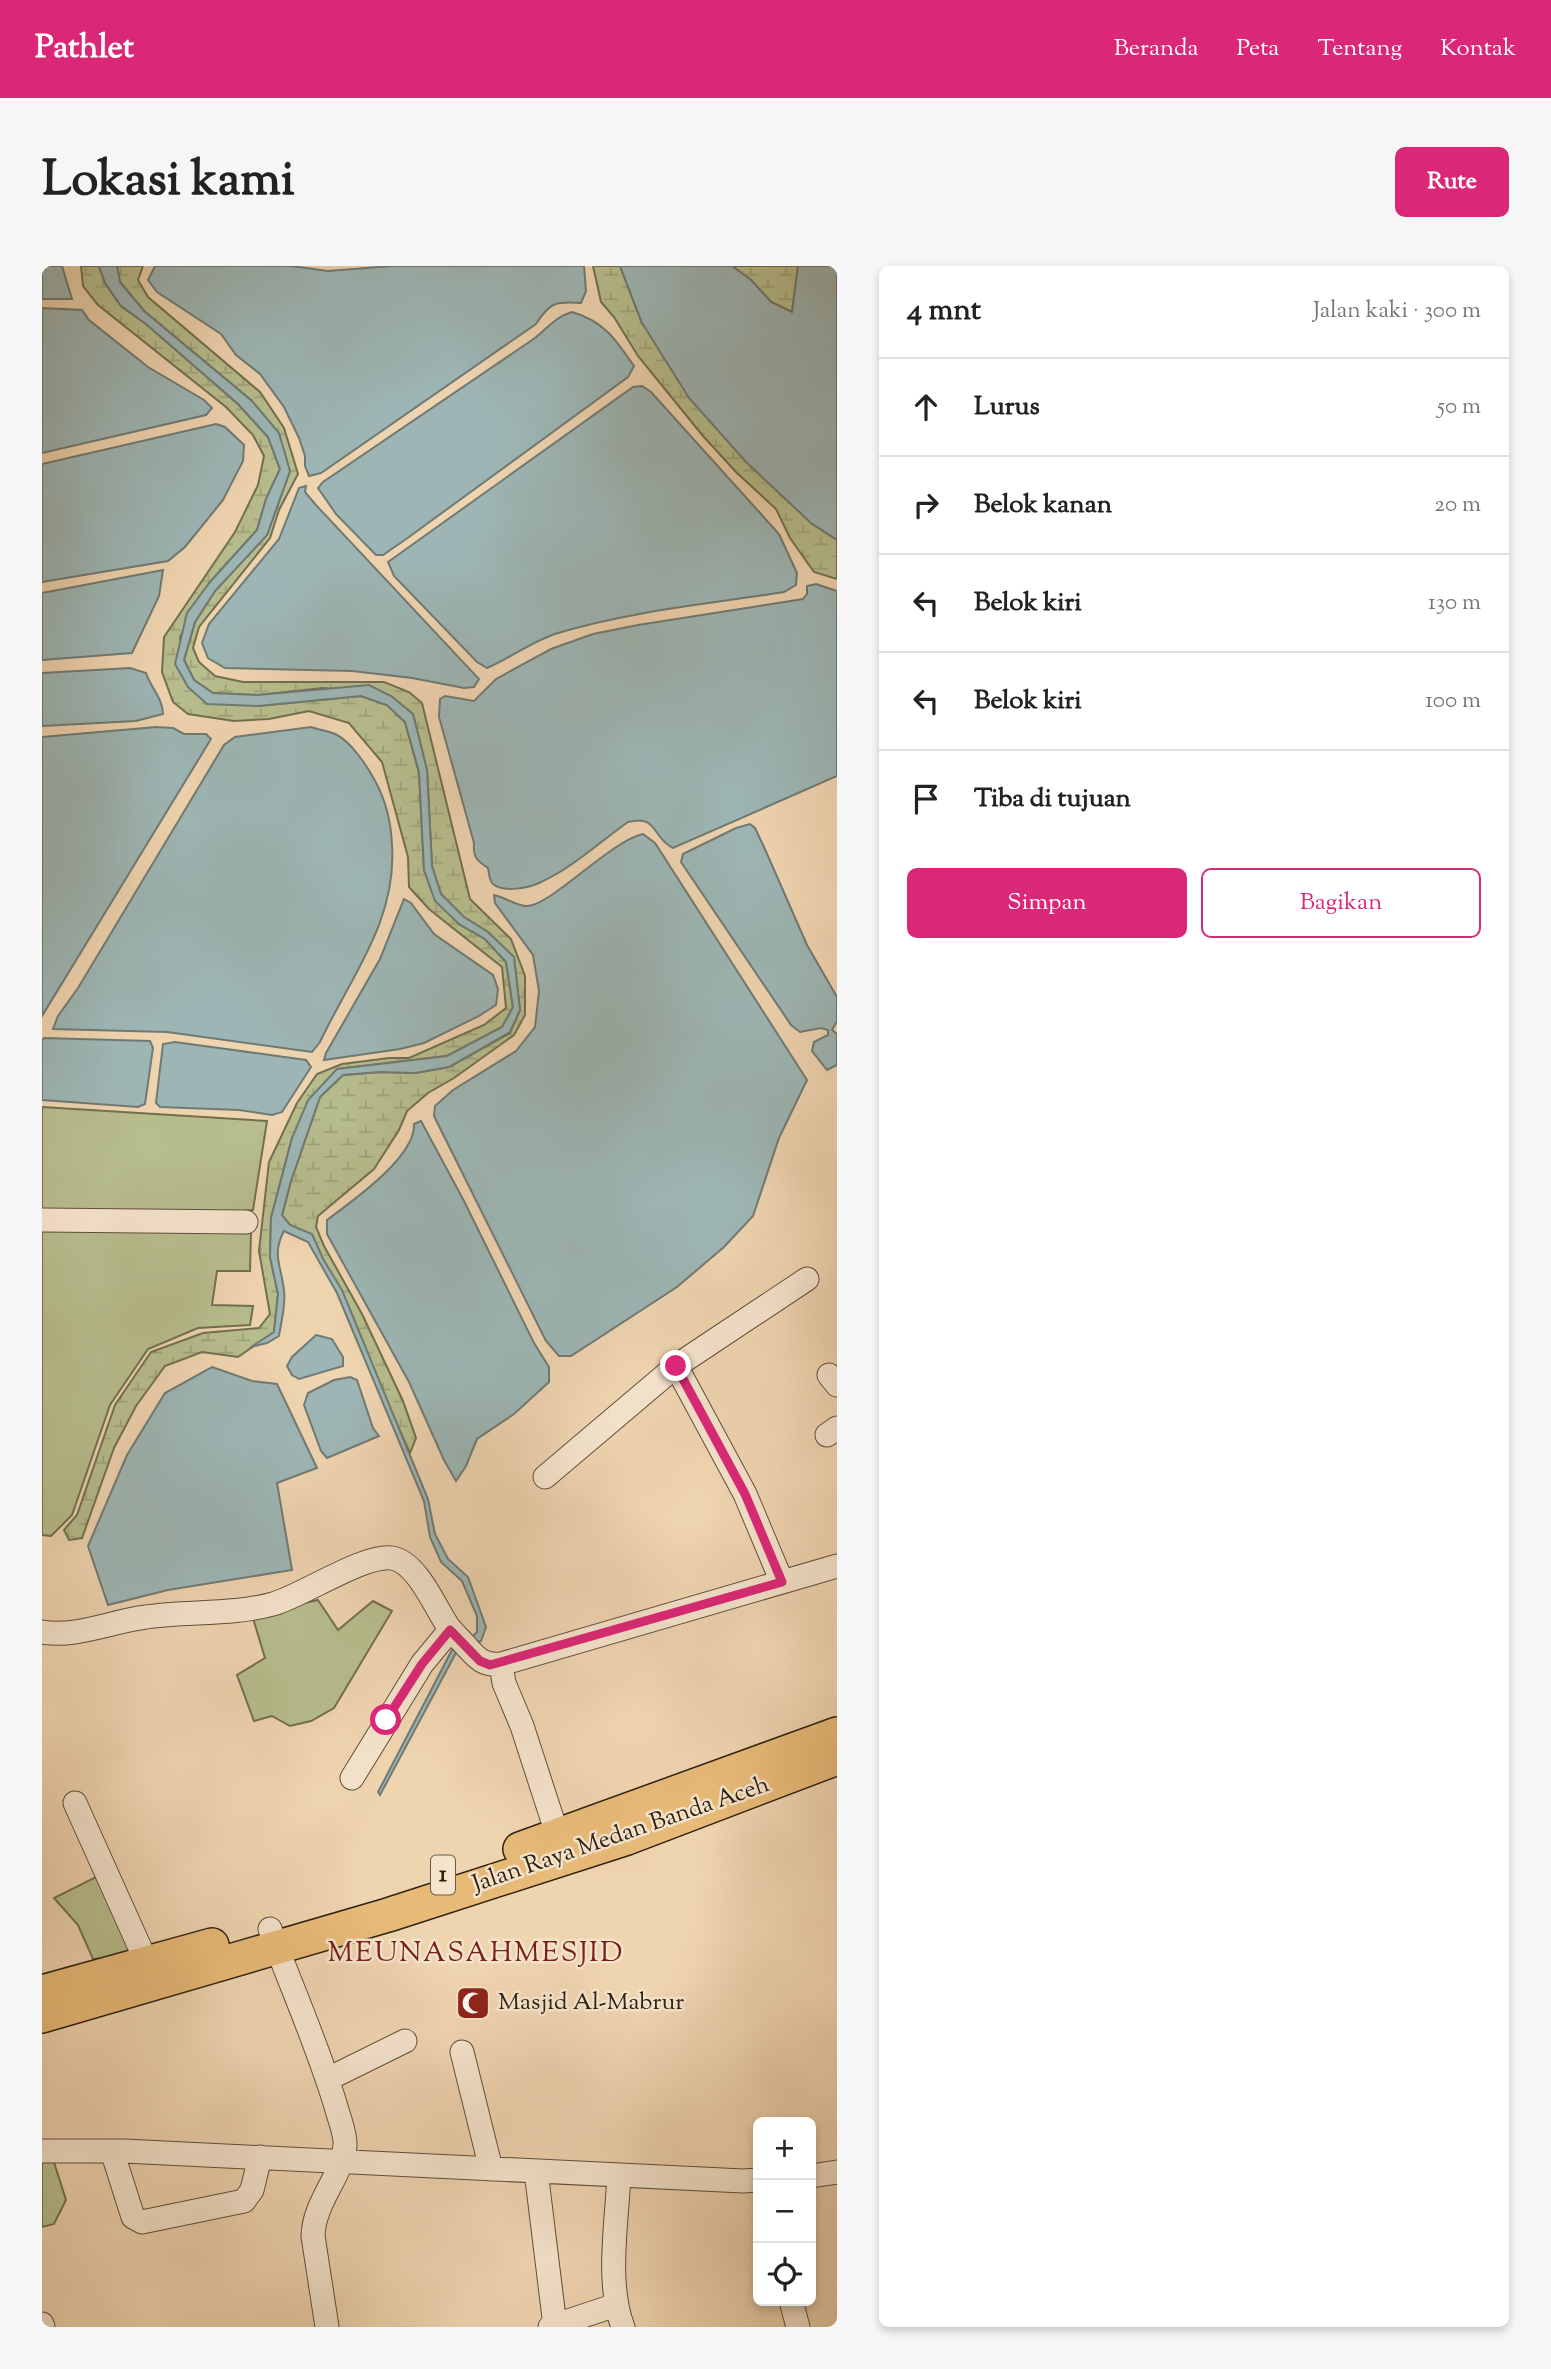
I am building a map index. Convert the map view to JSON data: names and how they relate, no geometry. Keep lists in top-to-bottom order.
{
  "streets": {
    "highway": ["Jalan Raya Medan Banda Aceh", "1"]
  },
  "districts": ["MEUNASAHMESJID"],
  "places": {
    "mosque": ["Masjid Al-Mabrur"]
  },
  "page": {
    "header": "Pathlet",
    "nav": [
      "Beranda",
      "Peta",
      "Tentang",
      "Kontak"
    ],
    "title": "Lokasi kami",
    "buttons": [
      "Rute",
      ["Simpan", "Bagikan"]
    ],
    "heading": ["4 mnt", "Jalan kaki · 300 m"],
    "list": [
      ["Lurus", "50 m"],
      ["Belok kanan", "20 m"],
      ["Belok kiri", "130 m"],
      ["Belok kiri", "100 m"],
      "Tiba di tujuan"
    ],
    "map_buttons": ["+", "−"]
  }
}
